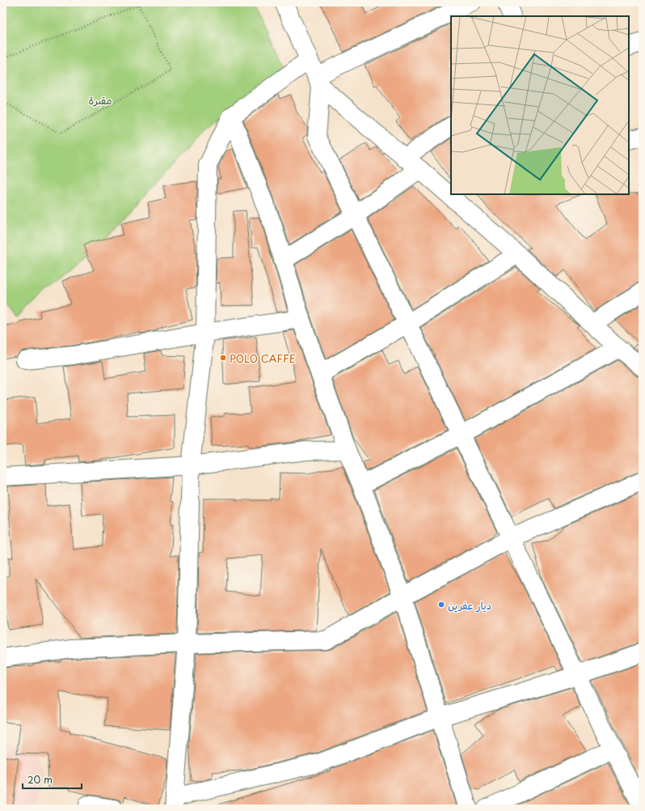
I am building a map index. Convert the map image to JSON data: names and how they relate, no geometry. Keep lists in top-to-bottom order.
{
  "parks": ["مقبرة"],
  "places": ["POLO CAFFE", "ديار عفرين"],
  "scale_bar": "20 m"
}
